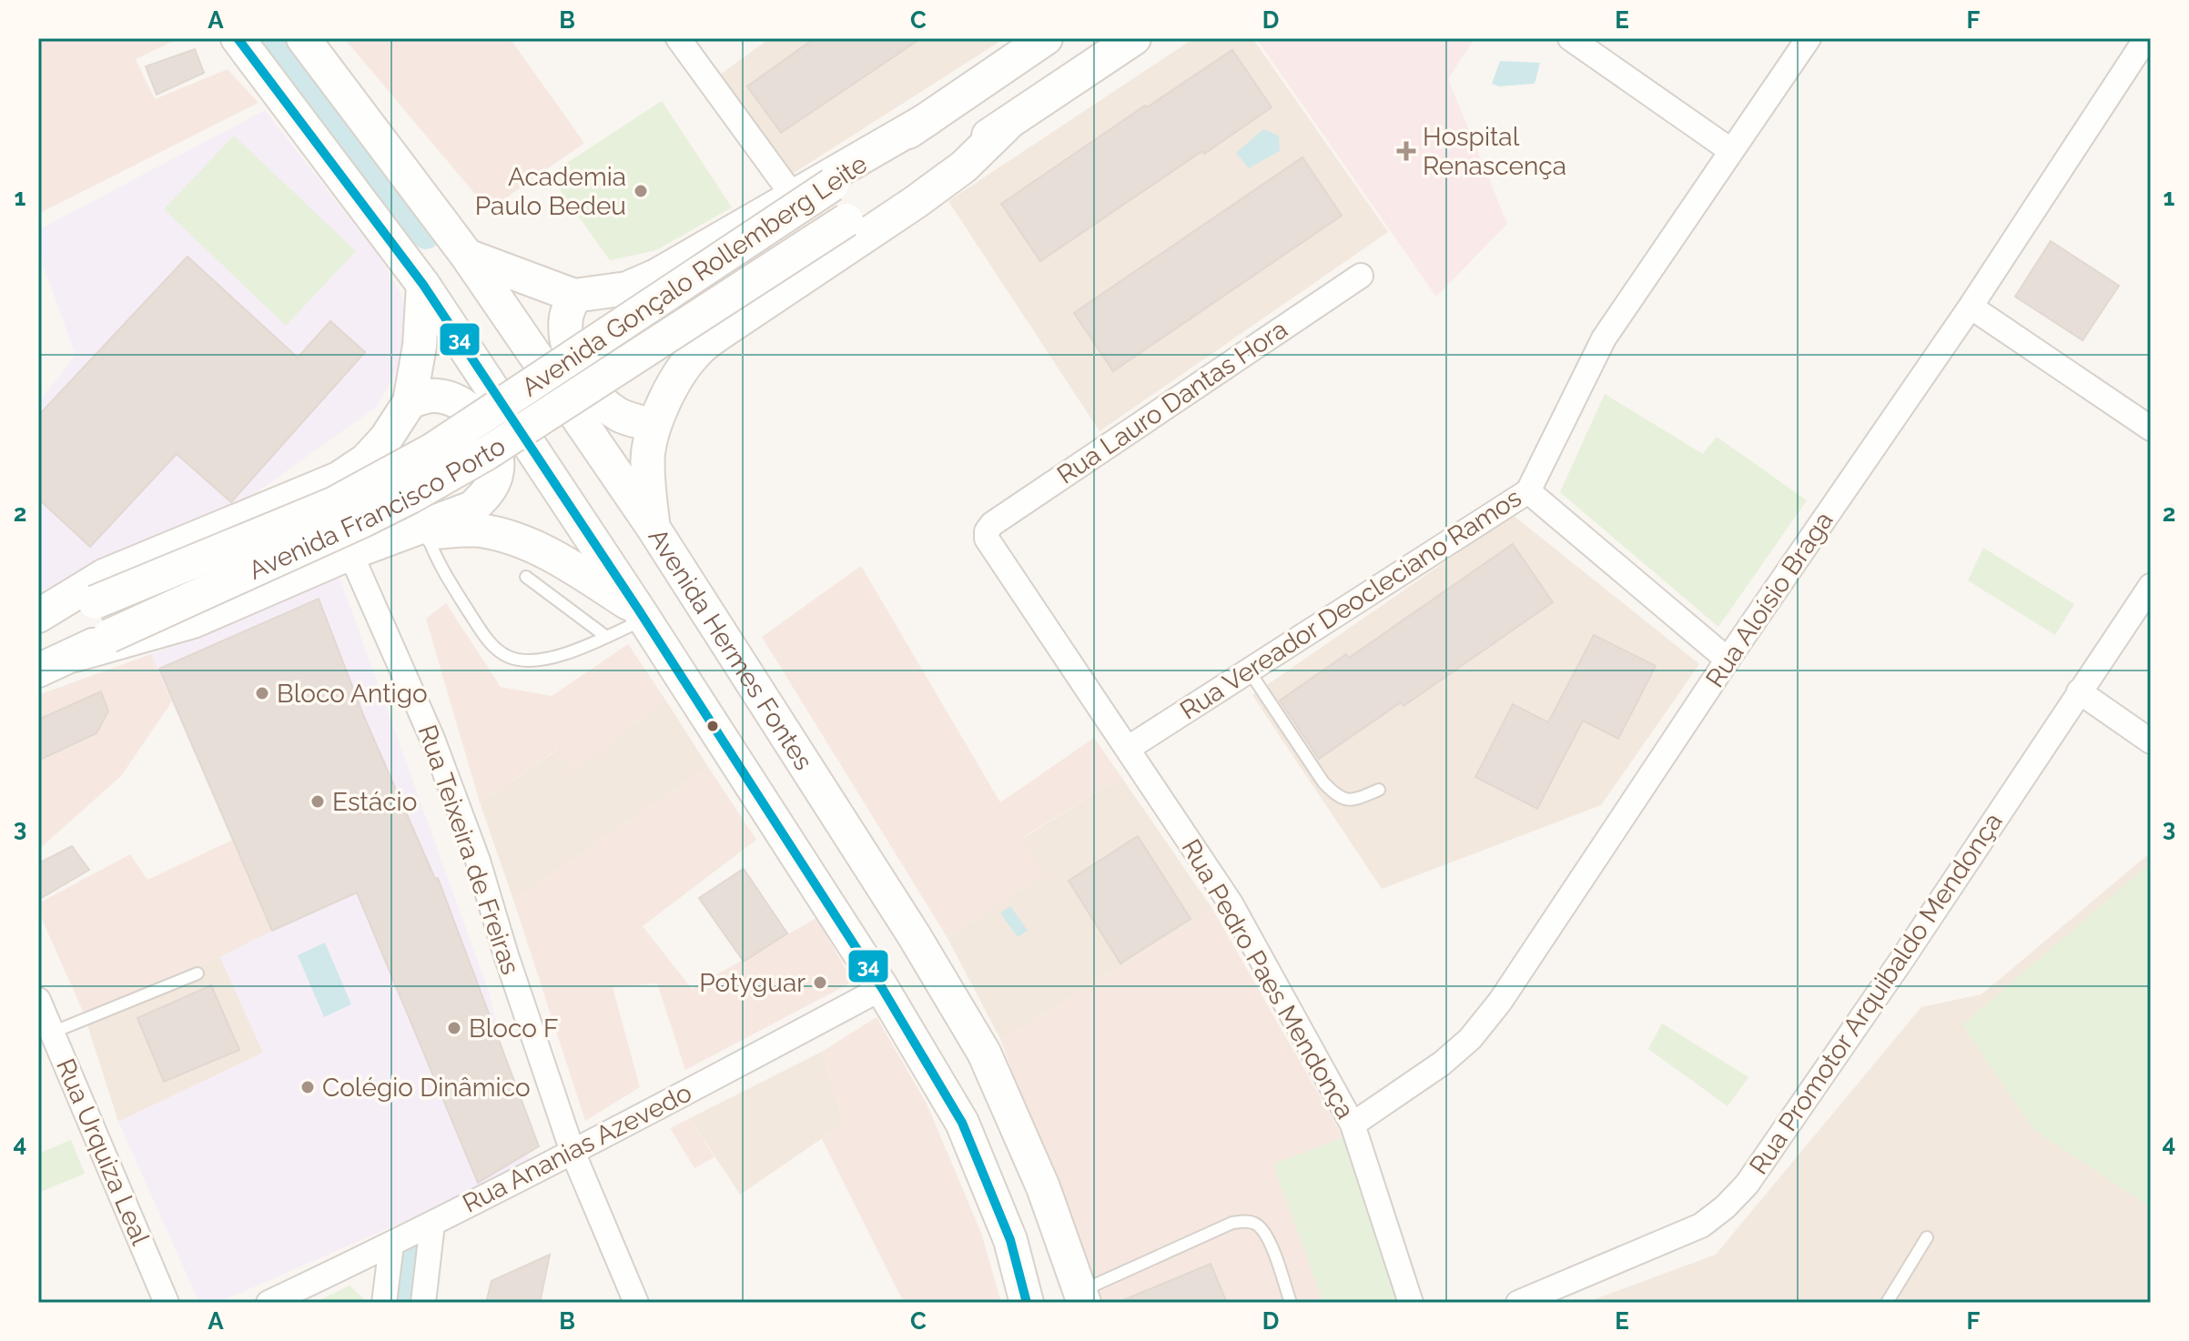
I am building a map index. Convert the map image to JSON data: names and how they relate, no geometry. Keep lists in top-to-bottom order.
{
  "streets": {
    "main road": ["Avenida Gonçalo Rollemberg Leite", "Avenida Francisco Porto", "Avenida Hermes Fontes"],
    "street": [
      "Rua Lauro Dantas Hora",
      "Rua Aloísio Braga",
      "Rua Vereador Deocleciano Ramos",
      "Rua Teixeira de Freiras",
      "Rua Pedro Paes Mendonça",
      "Rua Promotor Arquibaldo Mendonça",
      "Rua Ananias Azevedo",
      "Rua Urquiza Leal"
    ]
  },
  "crossings": [
    ["Avenida Gonçalo Rollemberg Leite", "Avenida Francisco Porto"],
    ["Rua Lauro Dantas Hora", "Rua Pedro Paes Mendonça"],
    ["Rua Aloísio Braga", "Rua Pedro Paes Mendonça"],
    ["Rua Vereador Deocleciano Ramos", "Rua Pedro Paes Mendonça"],
    ["Rua Teixeira de Freiras", "Rua Ananias Azevedo"]
  ],
  "places": {
    "health": ["Hospital Renascença"],
    "other": [
      "Academia Paulo Bedeu",
      "Bloco Antigo",
      "Estácio",
      "Potyguar",
      "Bloco F",
      "Colégio Dinâmico"
    ]
  },
  "lines": ["transit line 34"],
  "grid": {
    "columns": [
      "A",
      "B",
      "C",
      "D",
      "E",
      "F"
    ],
    "rows": [
      "1",
      "2",
      "3",
      "4"
    ]
  }
}
